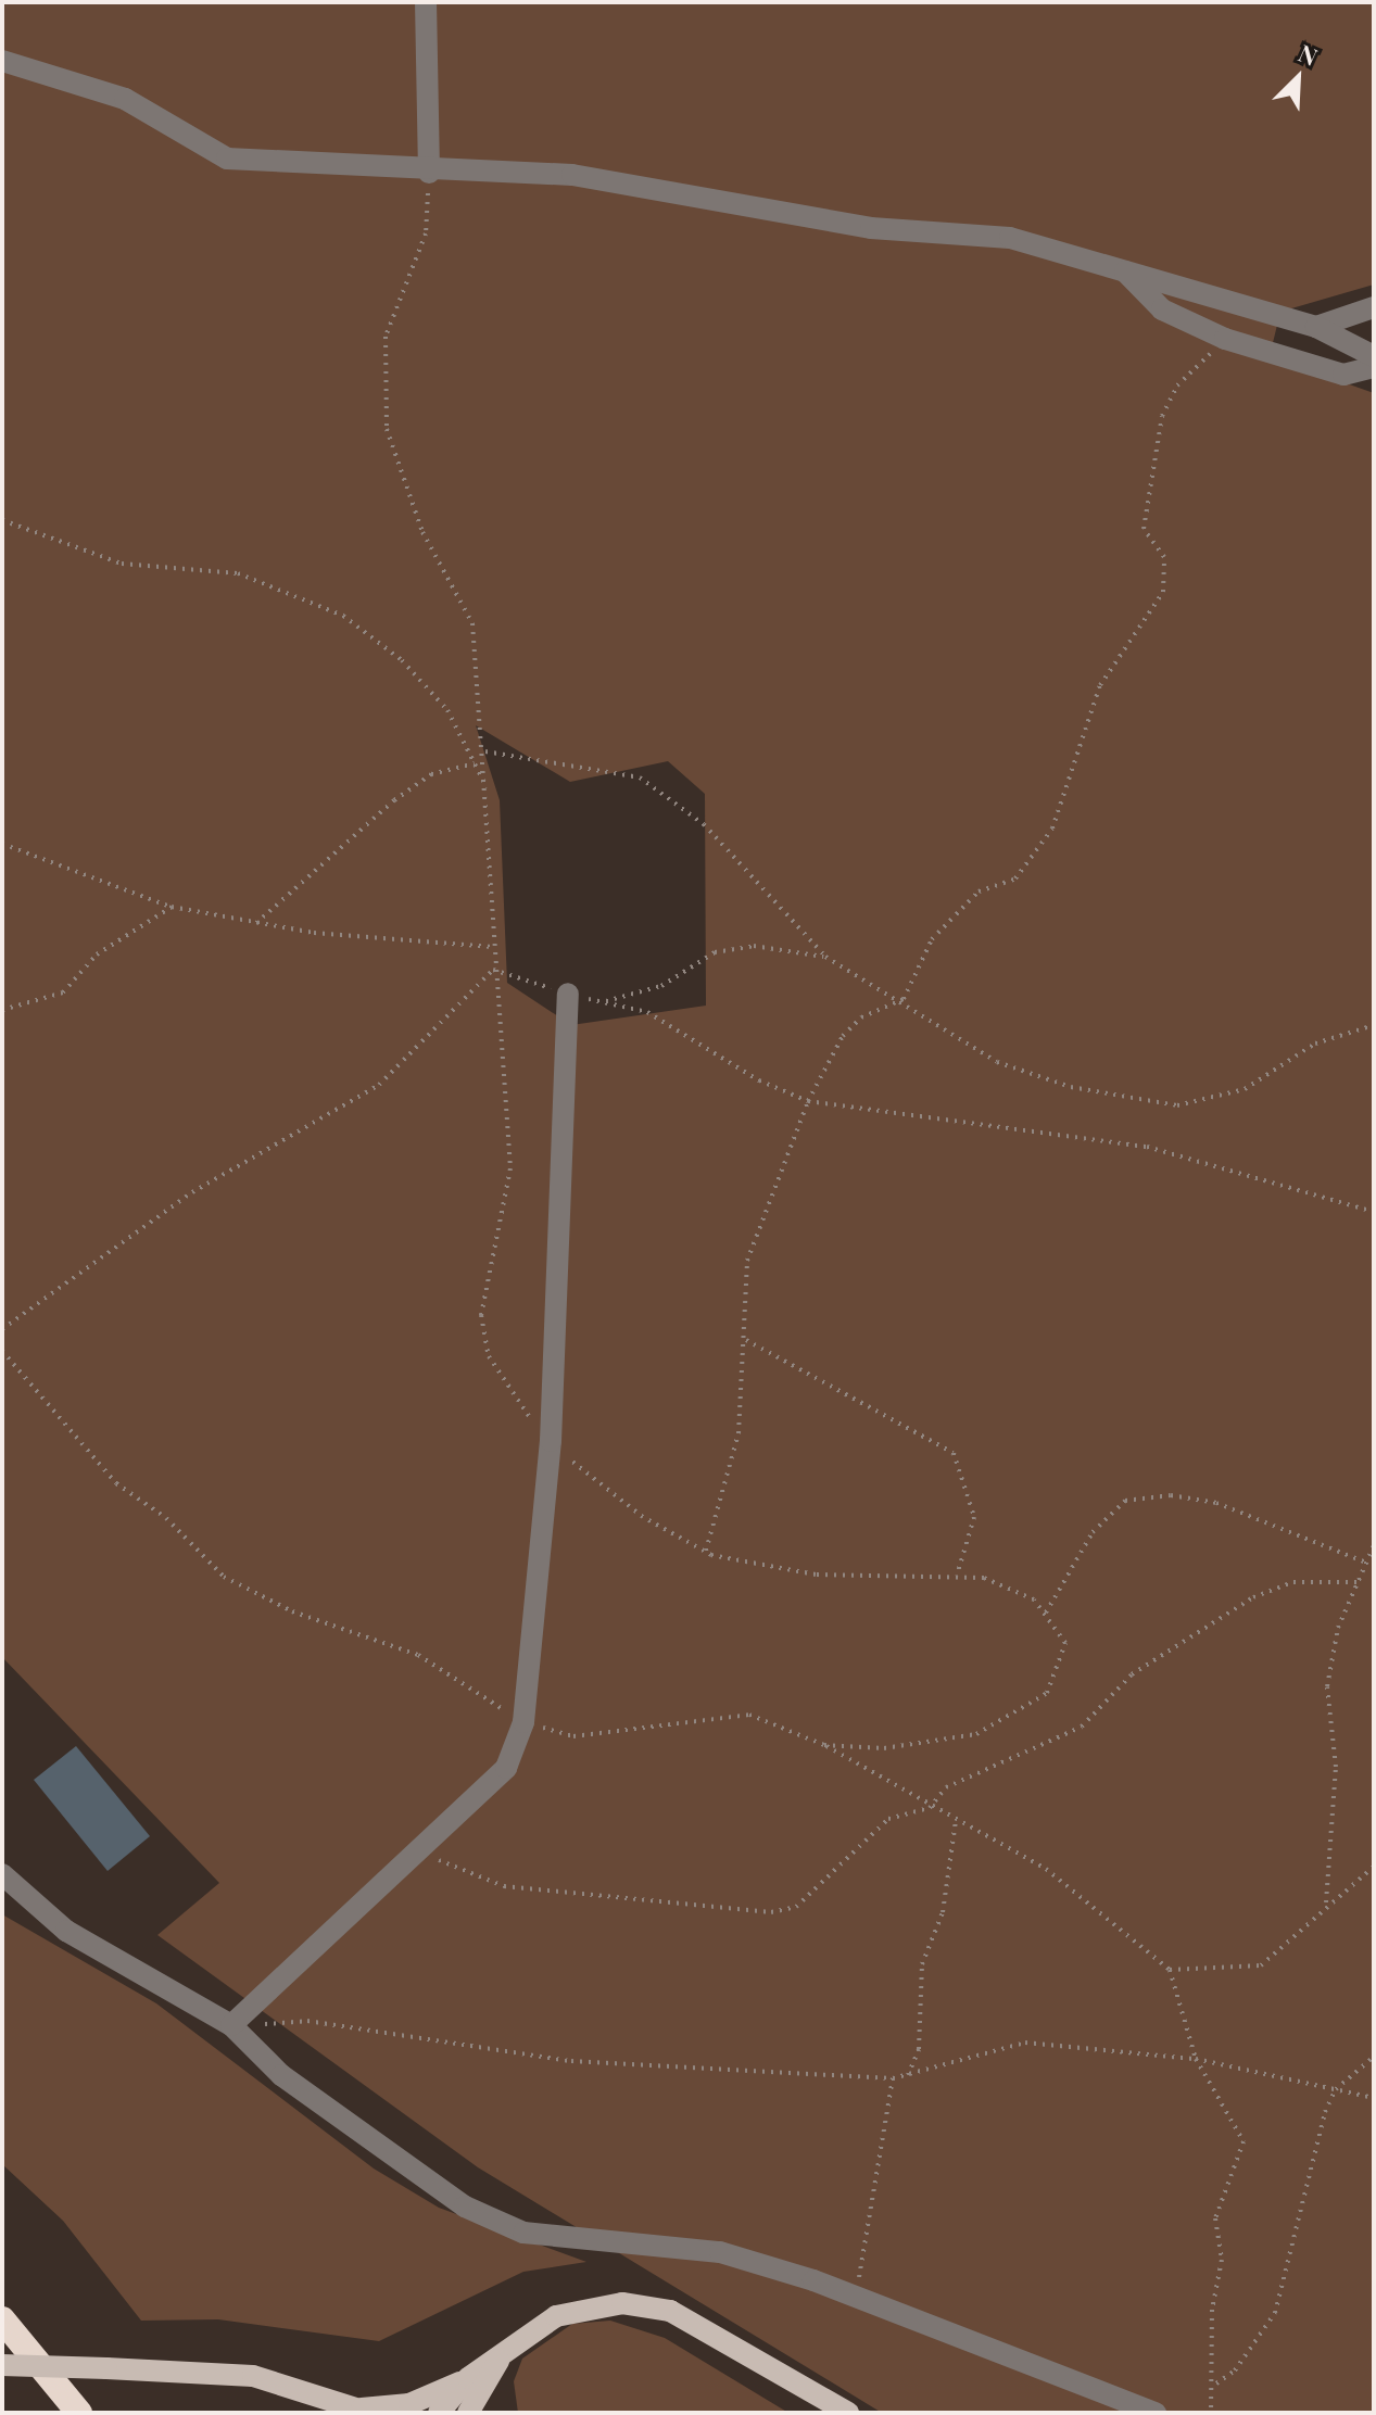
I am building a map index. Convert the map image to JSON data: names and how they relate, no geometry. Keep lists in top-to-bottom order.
{
  "north": "top right"
}
